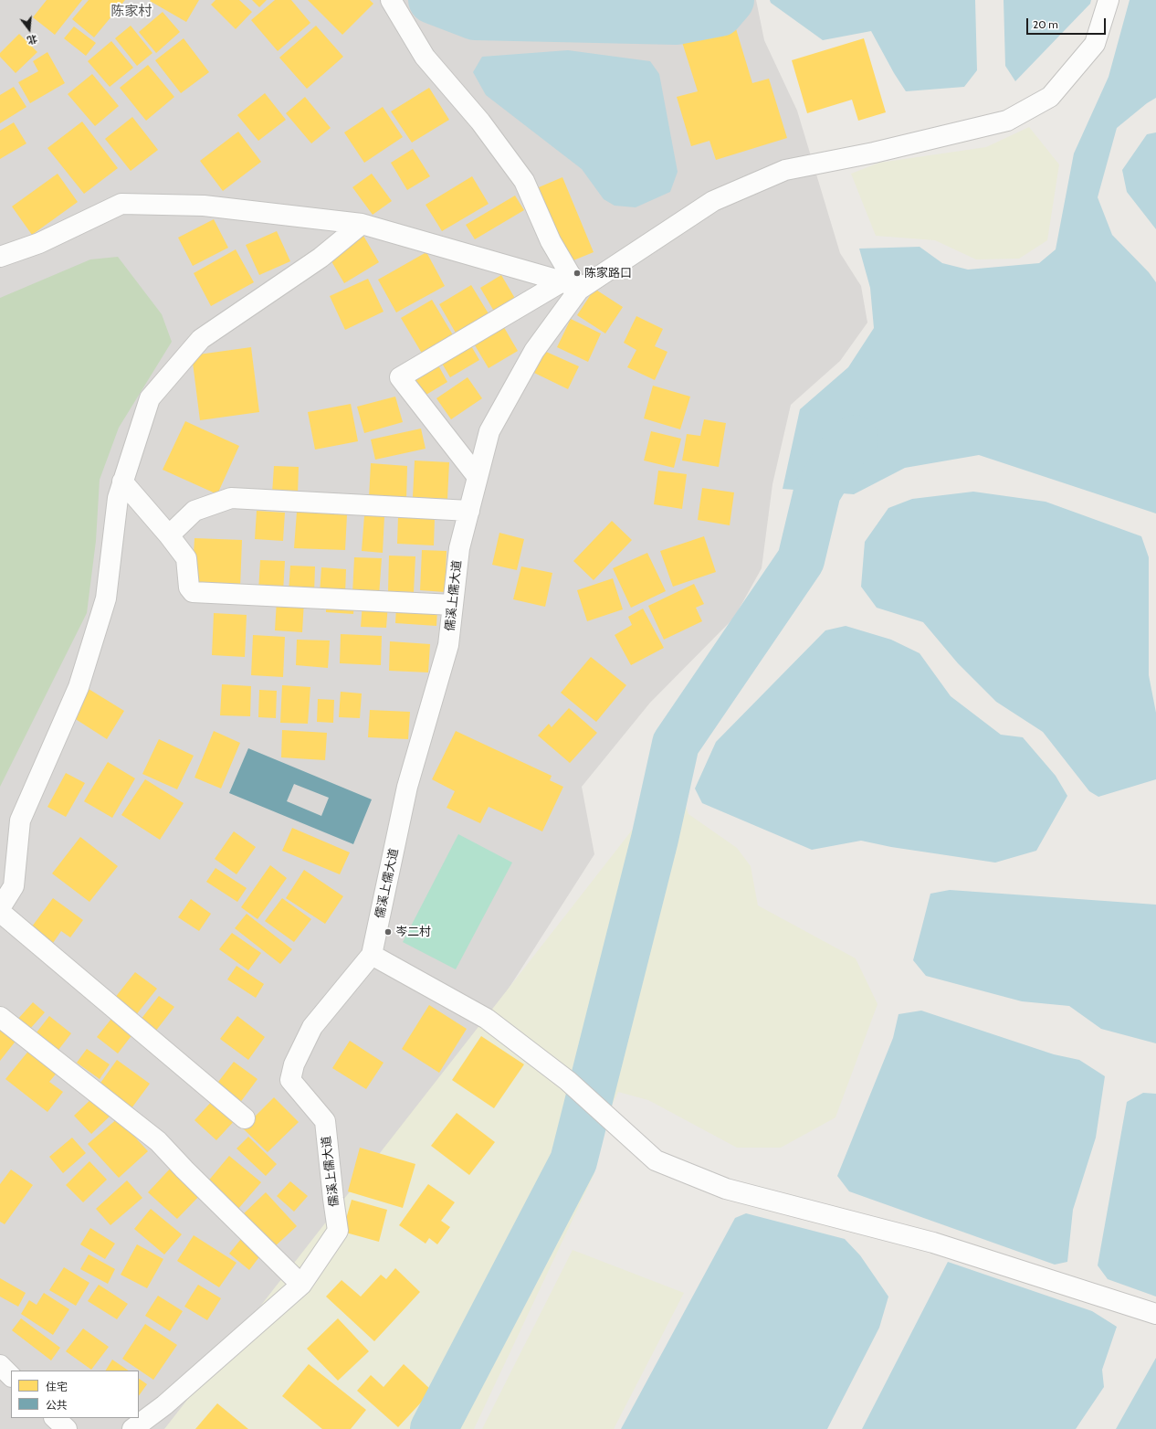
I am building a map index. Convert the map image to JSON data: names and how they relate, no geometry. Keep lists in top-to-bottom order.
{
  "streets": {
    "street": ["儒溪上儒大道"]
  },
  "districts": ["陈家村"],
  "places": ["陈家路口", "岑二村"],
  "legend": ["住宅", "公共"],
  "scale_bar": "20 m",
  "north": "bottom"
}
